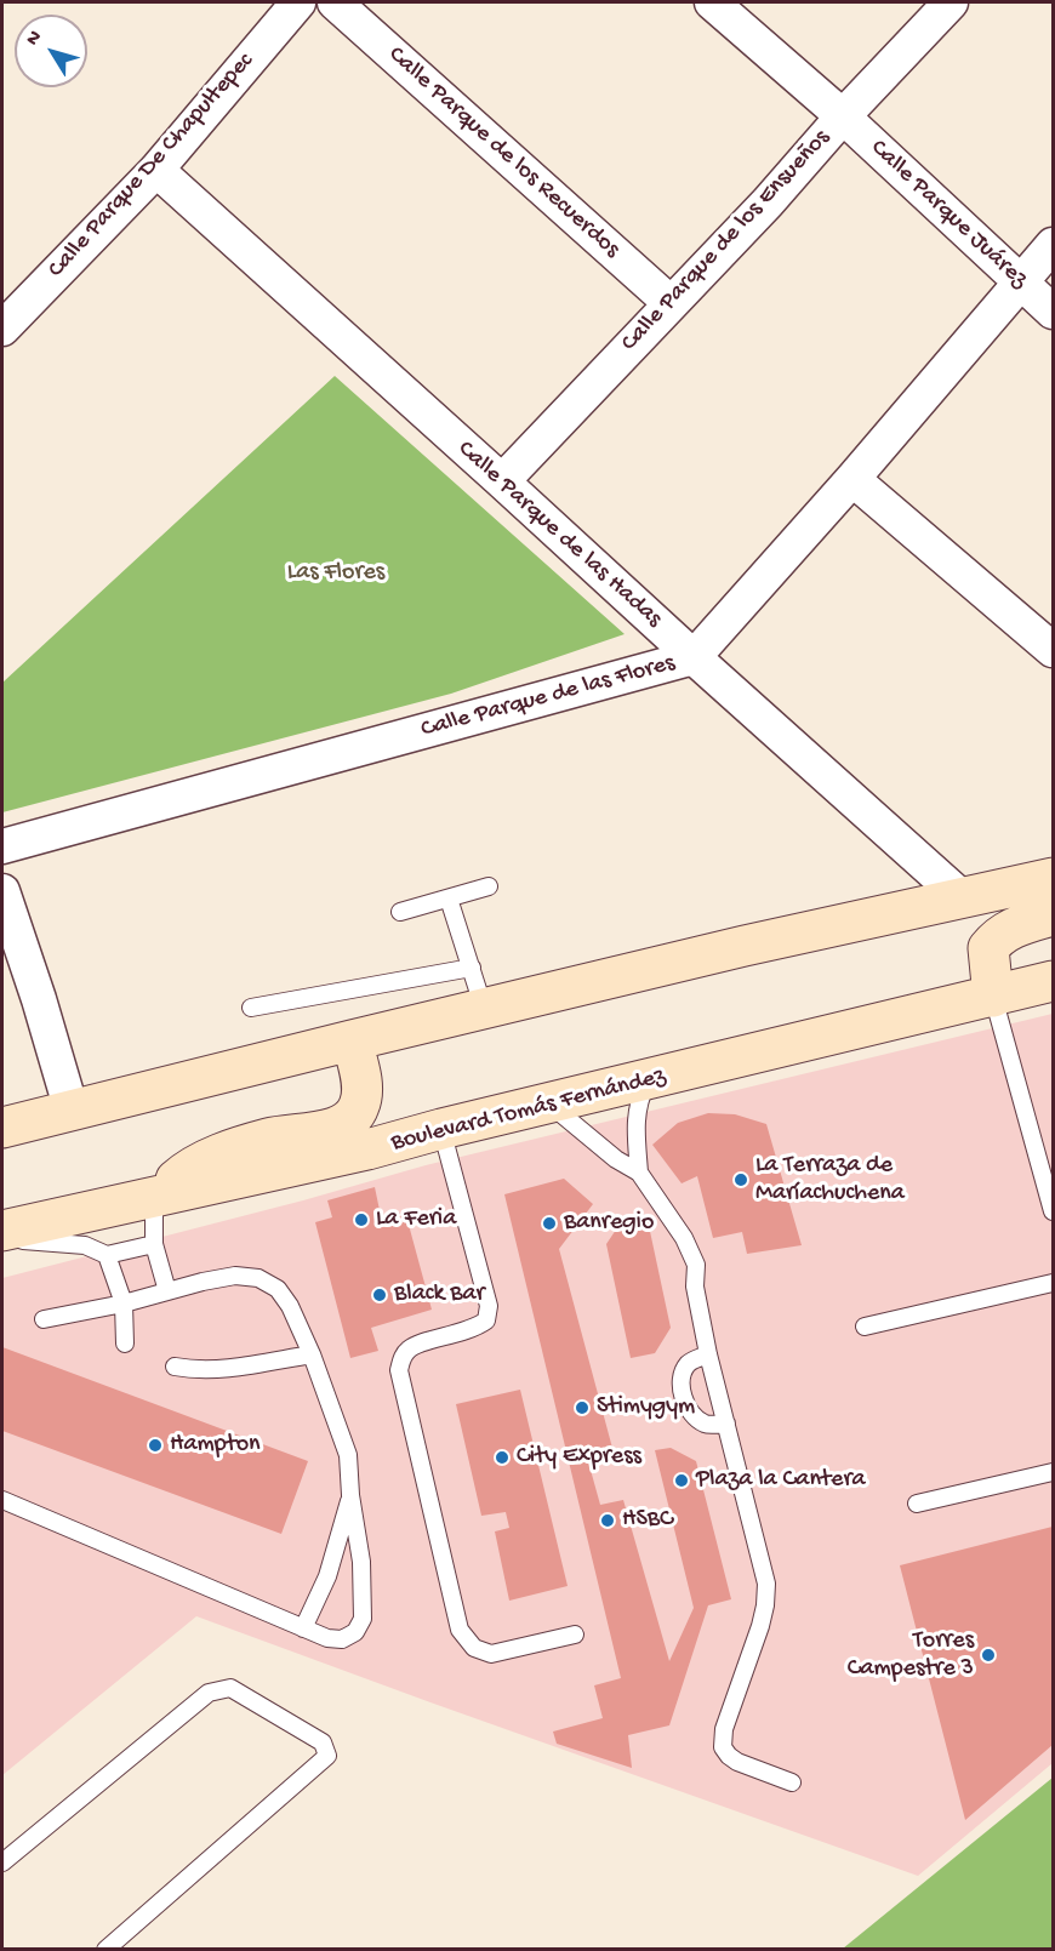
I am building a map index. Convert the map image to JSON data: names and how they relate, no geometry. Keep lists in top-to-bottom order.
{
  "streets": {
    "main road": ["Boulevard Tomás Fernández"],
    "street": [
      "Calle Parque de los Recuerdos",
      "Calle Parque De Chapultepec",
      "Calle Parque Juárez",
      "Calle Parque de los Ensueños",
      "Calle Parque de las Hadas",
      "Calle Parque de las Flores"
    ]
  },
  "crossings": [
    ["Calle Parque de los Recuerdos", "Calle Parque de los Ensueños"],
    ["Calle Parque De Chapultepec", "Calle Parque de las Hadas"],
    ["Calle Parque Juárez", "Calle Parque de los Ensueños"],
    ["Calle Parque Juárez", "Calle Parque de las Flores"],
    ["Calle Parque de los Ensueños", "Calle Parque de las Hadas"],
    ["Calle Parque de las Hadas", "Calle Parque de las Flores"]
  ],
  "parks": ["Las Flores"],
  "places": [
    "La Terraza de Maríachuchena",
    "La Feria",
    "Banregio",
    "Black Bar",
    "Stimygym",
    "Hampton",
    "City Express",
    "Plaza la Cantera",
    "HSBC",
    "Torres Campestre 3"
  ],
  "north": "top left"
}
